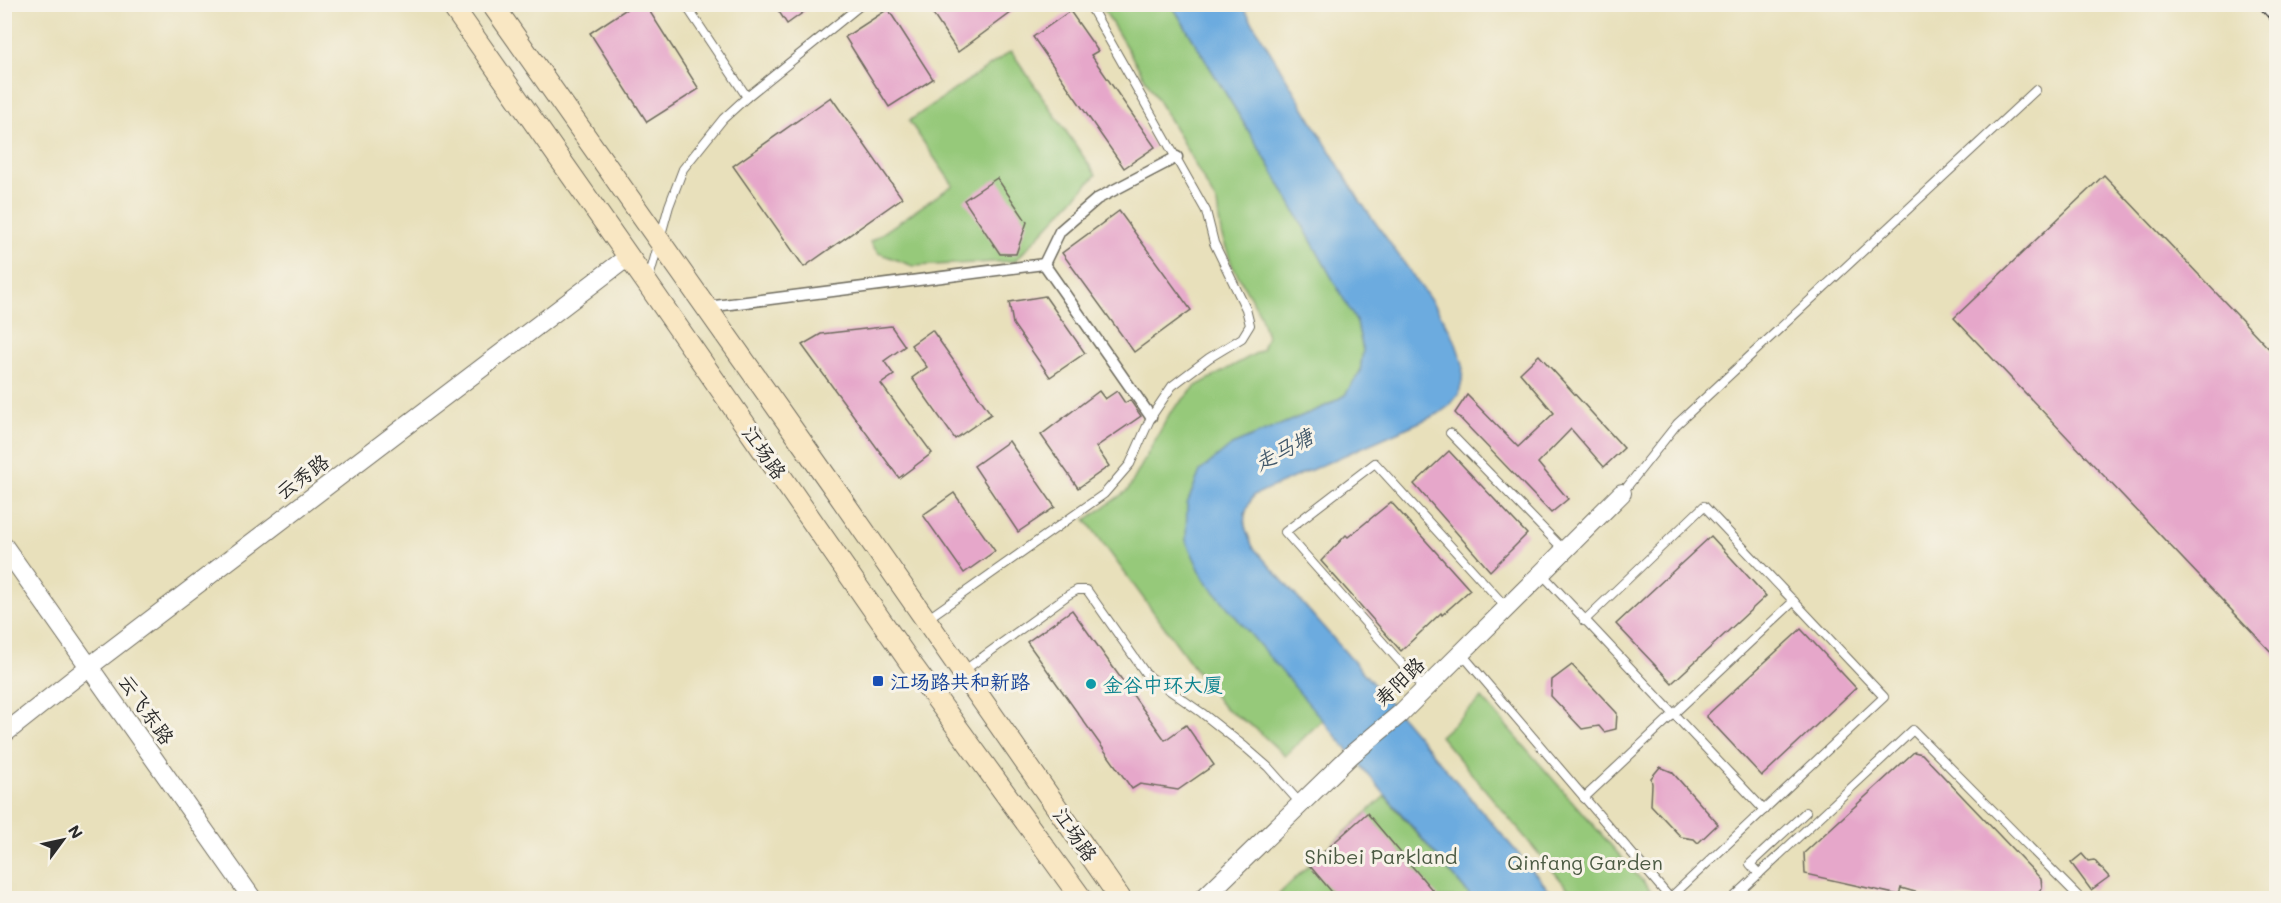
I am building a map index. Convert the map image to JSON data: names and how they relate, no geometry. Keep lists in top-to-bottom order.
{
  "streets": {
    "main road": ["江场路"],
    "street": ["云秀路", "寿阳路", "云飞东路"]
  },
  "crossings": [
    ["江场路", "云秀路"],
    ["云秀路", "云飞东路"]
  ],
  "water": ["走马塘"],
  "parks": ["Shibei Parkland", "Qinfang Garden"],
  "places": {
    "transit": ["江场路共和新路"],
    "other": ["金谷中环大厦"]
  },
  "north": "top right"
}
